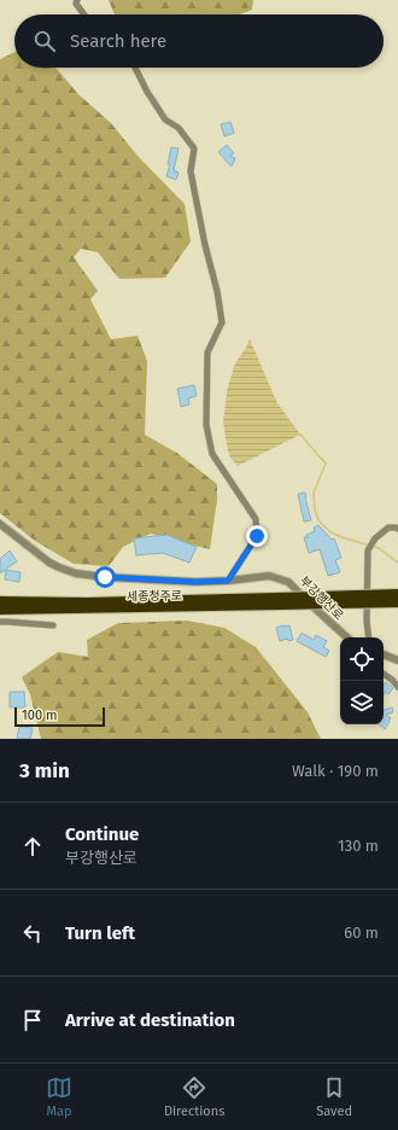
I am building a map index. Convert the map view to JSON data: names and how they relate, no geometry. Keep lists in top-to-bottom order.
{
  "streets": {
    "highway": ["세종청주로"],
    "street": ["부강행산로"]
  },
  "scale_bar": "100 m",
  "page": {
    "search": "Search here",
    "scale": "100 m",
    "heading": ["3 min", "Walk · 190 m"],
    "list": [
      ["Continue", "부강행산로", "130 m"],
      ["Turn left", "60 m"],
      "Arrive at destination"
    ],
    "nav": ["Map", "Directions", "Saved"]
  }
}
